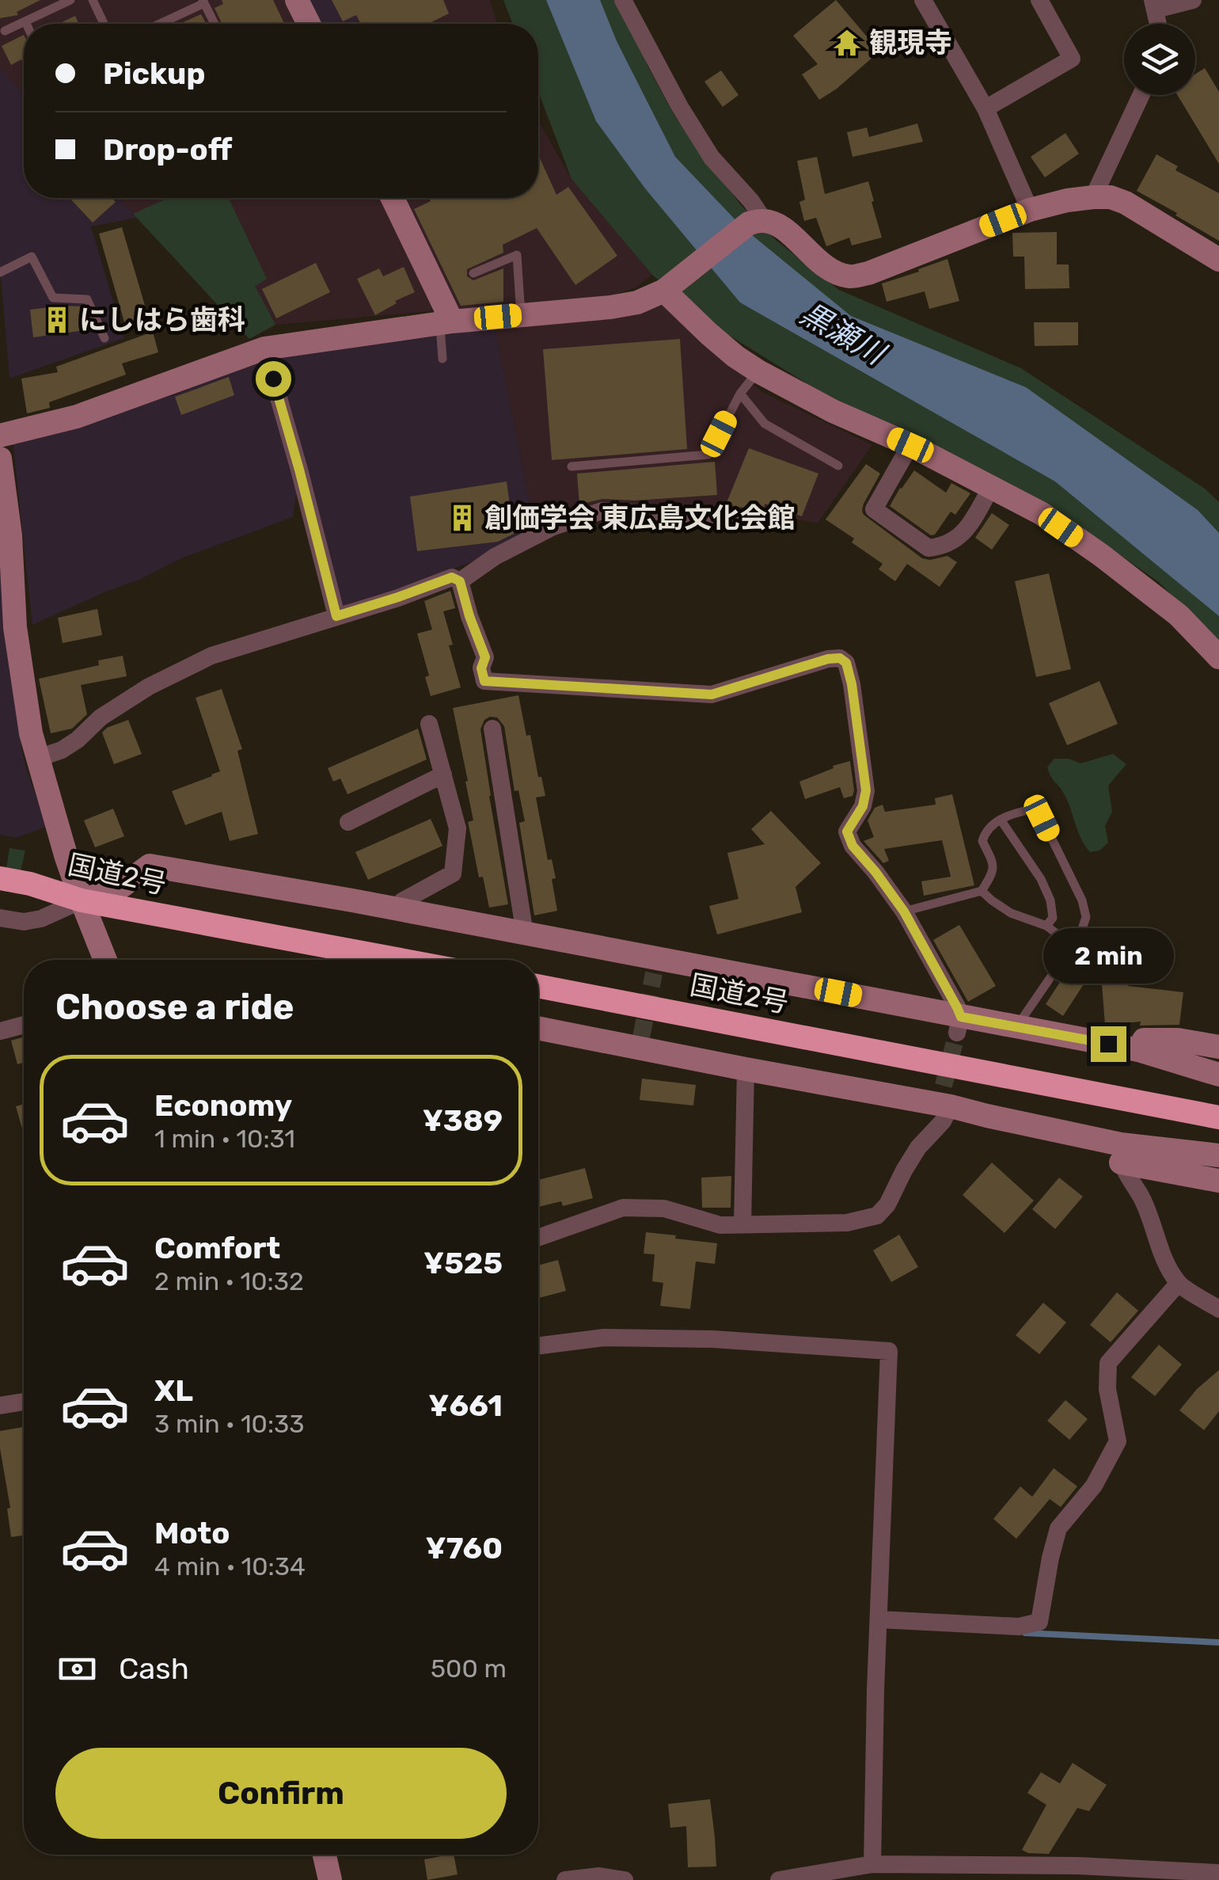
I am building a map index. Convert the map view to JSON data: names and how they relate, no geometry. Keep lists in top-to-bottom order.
{
  "streets": {
    "highway": ["国道2号"]
  },
  "water": ["黒瀬川"],
  "places": {
    "temple": ["観現寺"],
    "building": ["にしはら歯科", "創価学会 東広島文化会館"]
  },
  "page": {
    "banner": ["Pickup", "Drop-off"],
    "bubble": "2 min",
    "heading": "Choose a ride",
    "list": [
      {
        "name": "Economy",
        "note": "1 min · 10:31",
        "value": "¥389"
      },
      {
        "name": "Comfort",
        "note": "2 min · 10:32",
        "value": "¥525"
      },
      {
        "name": "XL",
        "note": "3 min · 10:33",
        "value": "¥661"
      },
      {
        "name": "Moto",
        "note": "4 min · 10:34",
        "value": "¥760"
      }
    ],
    "pay": ["Cash", "500 m"],
    "buttons": "Confirm"
  }
}
